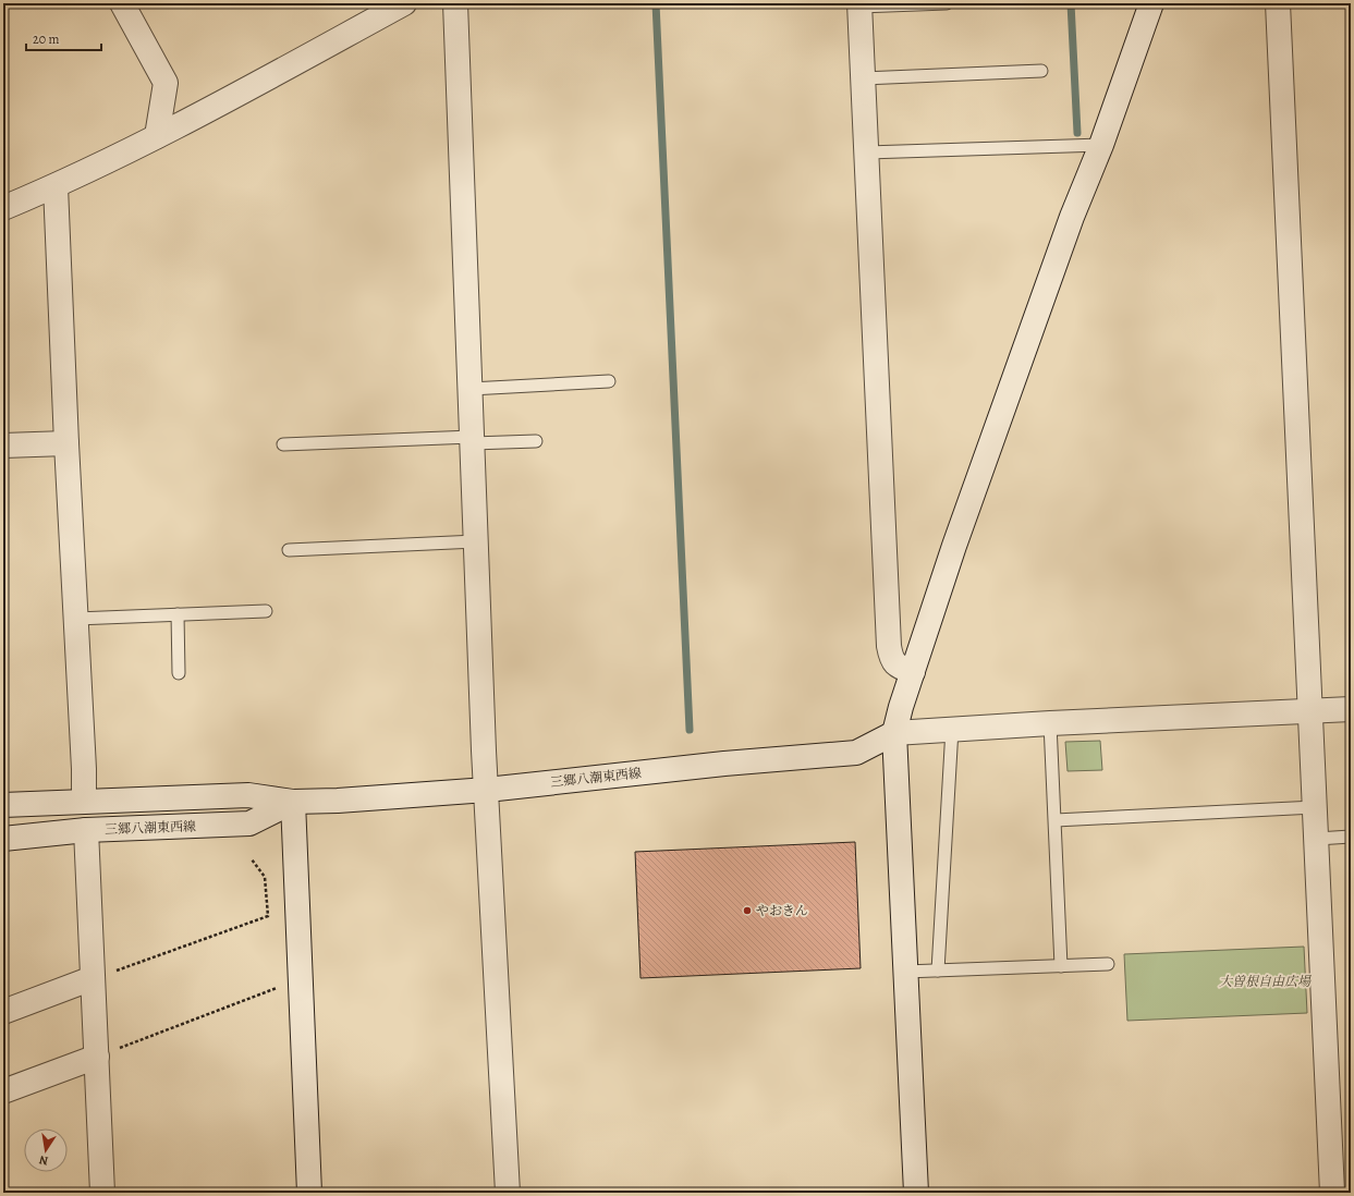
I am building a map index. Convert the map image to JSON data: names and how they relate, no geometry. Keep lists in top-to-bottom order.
{
  "streets": {
    "street": ["三郷八潮東西線"]
  },
  "parks": ["大曽根自由広場"],
  "places": ["やおきん"],
  "scale_bar": "20 m",
  "north": "bottom"
}
